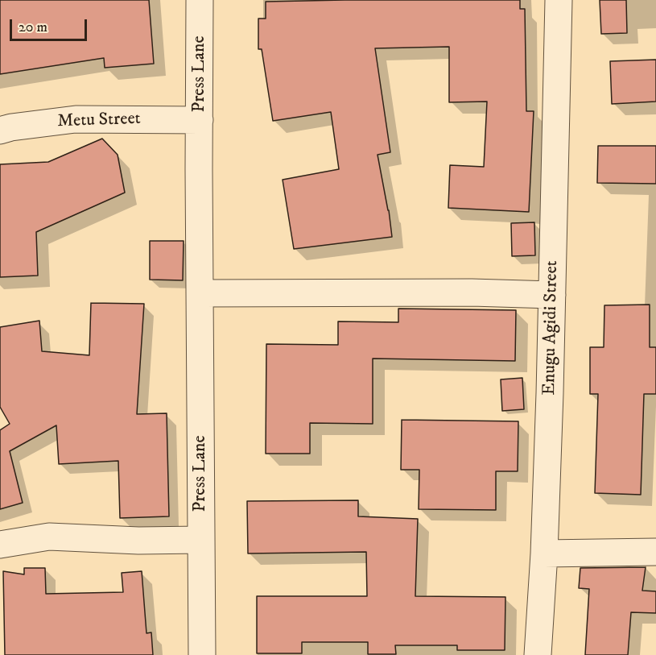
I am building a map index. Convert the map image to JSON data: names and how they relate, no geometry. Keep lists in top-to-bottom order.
{
  "streets": {
    "street": ["Press Lane", "Metu Street", "Enugu Agidi Street"]
  },
  "crossings": [
    ["Press Lane", "Metu Street"]
  ],
  "scale_bar": "20 m"
}
